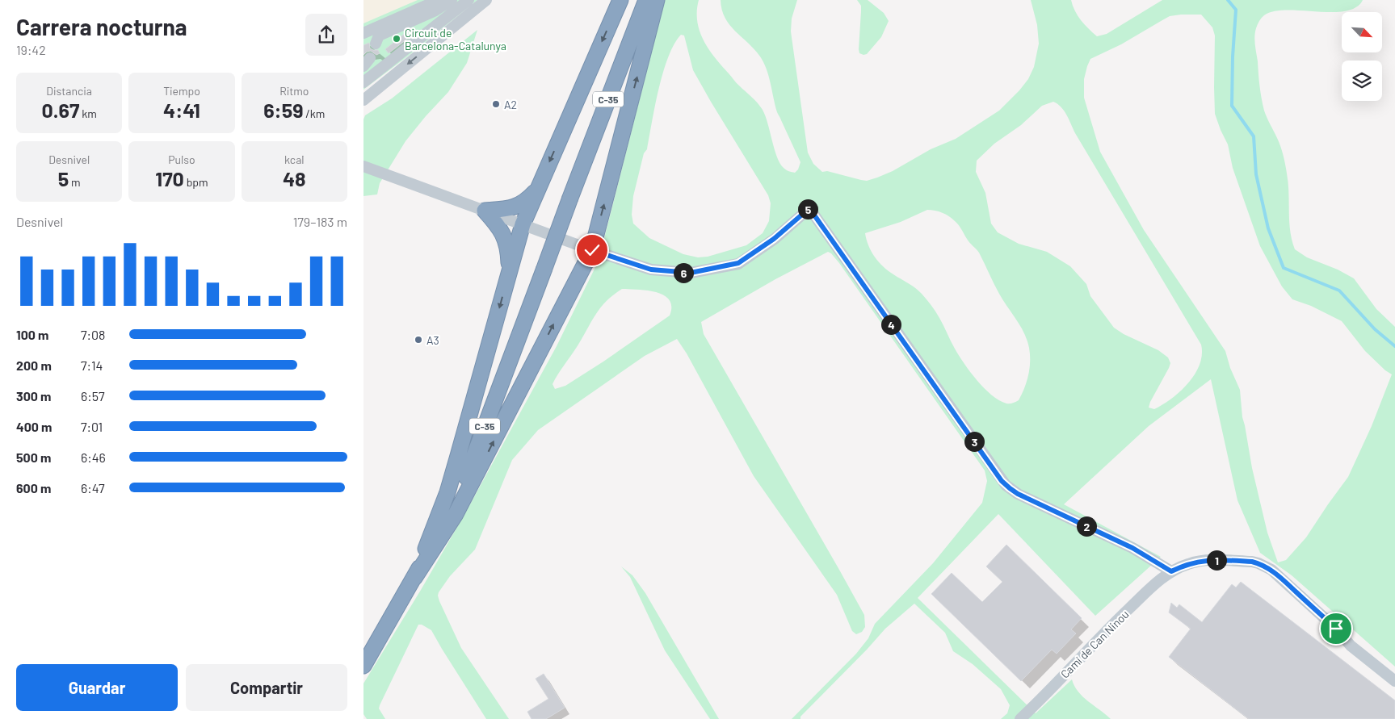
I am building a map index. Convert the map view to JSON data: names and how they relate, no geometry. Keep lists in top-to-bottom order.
{
  "streets": {
    "highway": ["C-35"],
    "street": ["Camí de Can Ninou"]
  },
  "places": ["Circuit de Barcelona-Catalunya", "A2", "A3"],
  "north": "bottom right",
  "page": {
    "heading": ["Carrera nocturna", "19:42"],
    "stats": [
      ["Distancia", "0.67 km"],
      ["Tiempo", "4:41"],
      ["Ritmo", "6:59 /km"],
      ["Desnivel", "5 m"],
      ["Pulso", "170 bpm"],
      ["kcal", "48"]
    ],
    "pins": [
      "5",
      "6",
      "4",
      "3",
      "2",
      "1"
    ],
    "chart": ["Desnivel", "179–183 m"],
    "list": [
      {
        "name": "100 m",
        "note": "7:08"
      },
      {
        "name": "200 m",
        "note": "7:14"
      },
      {
        "name": "300 m",
        "note": "6:57"
      },
      {
        "name": "400 m",
        "note": "7:01"
      },
      {
        "name": "500 m",
        "note": "6:46"
      },
      {
        "name": "600 m",
        "note": "6:47"
      }
    ],
    "buttons": ["Guardar", "Compartir"]
  }
}
